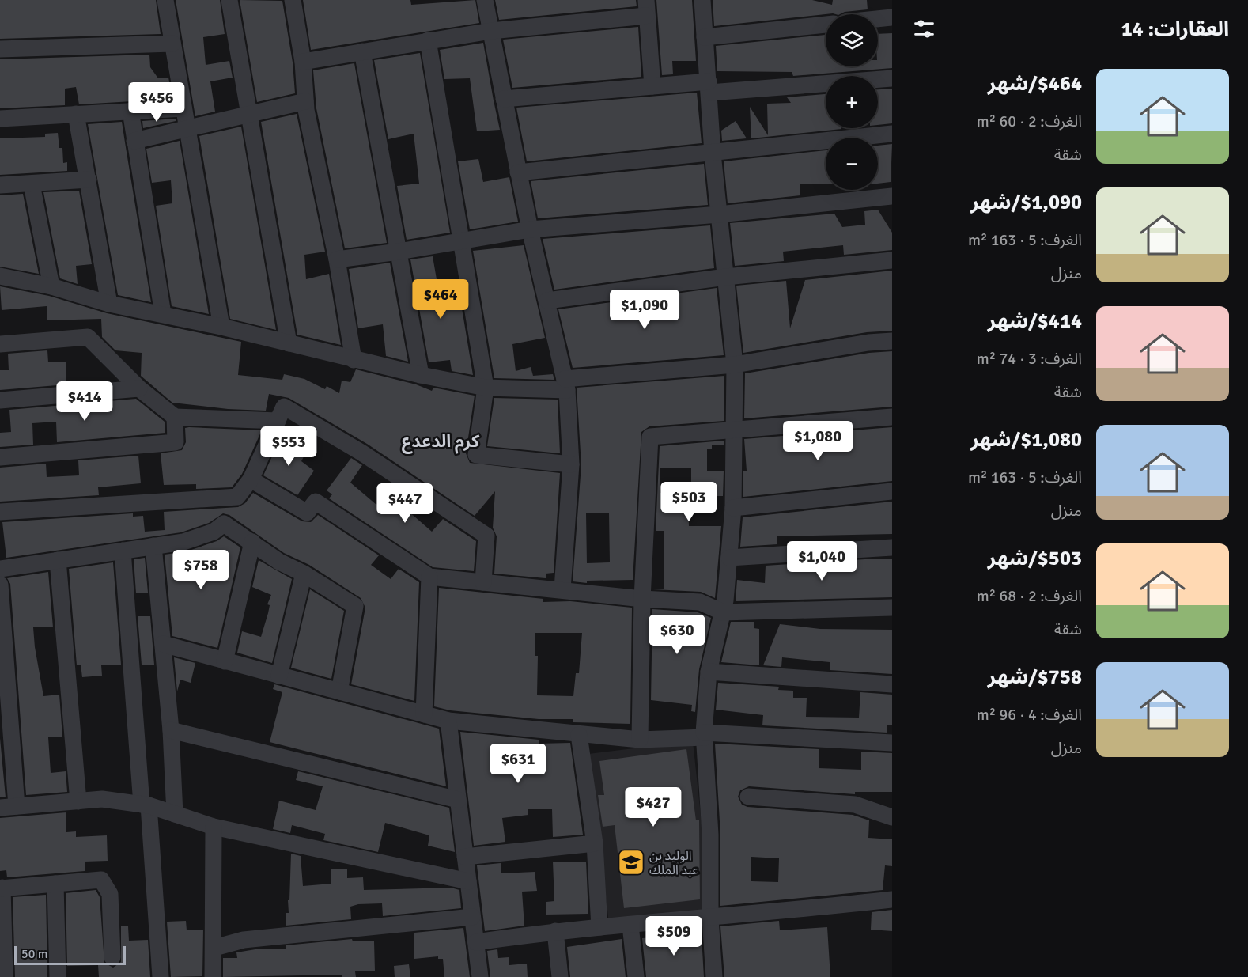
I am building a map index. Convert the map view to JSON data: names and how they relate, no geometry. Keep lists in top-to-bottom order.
{
  "districts": ["كرم الدعدع"],
  "places": {
    "school or university": ["الوليد بن عبد الملك"]
  },
  "scale_bar": "50 m",
  "page": {
    "heading": "العقارات: 14",
    "map_buttons": ["+", "−"],
    "list": [
      {
        "name": "$464/شهر",
        "note": "الغرف: 2 · 60 m² · شقة"
      },
      {
        "name": "$1,090/شهر",
        "note": "الغرف: 5 · 163 m² · منزل"
      },
      {
        "name": "$414/شهر",
        "note": "الغرف: 3 · 74 m² · شقة"
      },
      {
        "name": "$1,080/شهر",
        "note": "الغرف: 5 · 163 m² · منزل"
      },
      {
        "name": "$503/شهر",
        "note": "الغرف: 2 · 68 m² · شقة"
      },
      {
        "name": "$758/شهر",
        "note": "الغرف: 4 · 96 m² · منزل"
      }
    ],
    "price": [
      "$456",
      "$464",
      "$1,090",
      "$414",
      "$1,080",
      "$553",
      "$503",
      "$447",
      "$1,040",
      "$758",
      "$630",
      "$631",
      "$427",
      "$509"
    ],
    "scale": "50 m"
  }
}
